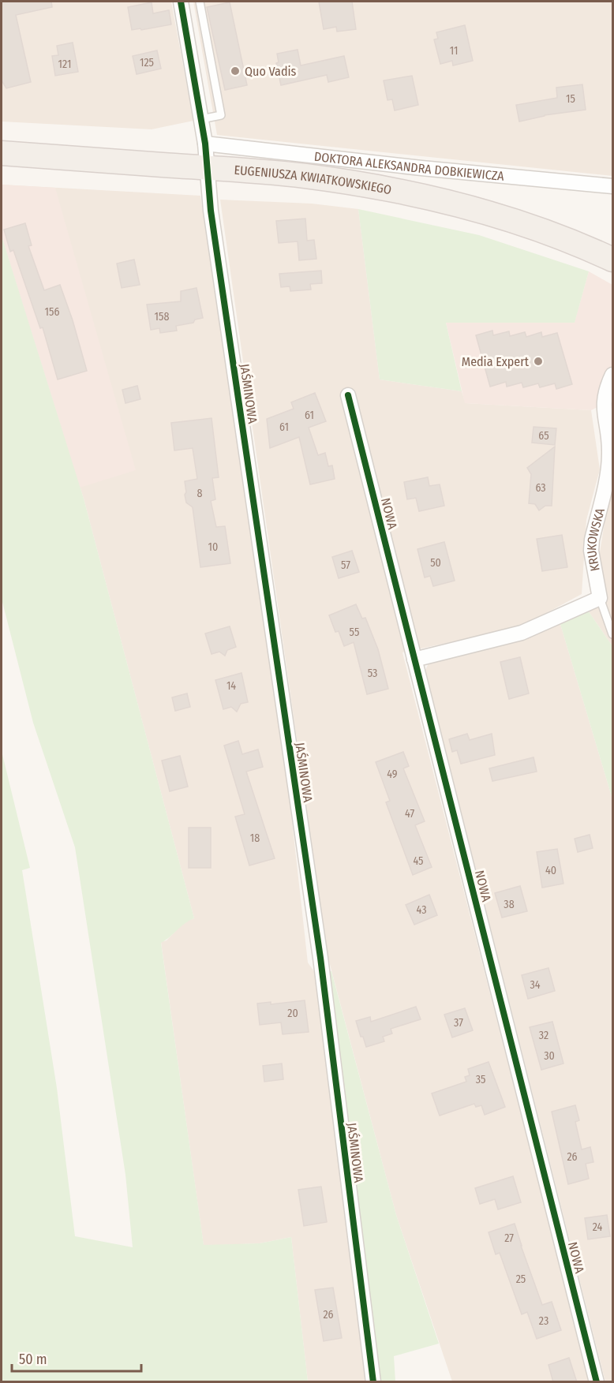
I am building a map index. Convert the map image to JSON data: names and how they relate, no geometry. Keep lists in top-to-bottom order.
{
  "streets": {
    "main road": ["EUGENIUSZA KWIATKOWSKIEGO"],
    "street": [
      "DOKTORA ALEKSANDRA DOBKIEWICZA",
      "JAŚMINOWA",
      "NOWA",
      "KRUKOWSKA"
    ]
  },
  "crossings": [
    ["DOKTORA ALEKSANDRA DOBKIEWICZA", "JAŚMINOWA"],
    ["EUGENIUSZA KWIATKOWSKIEGO", "JAŚMINOWA"]
  ],
  "places": ["Quo Vadis", "Media Expert"],
  "house_numbers": [
    "11",
    "125",
    "121",
    "15",
    "156",
    "158",
    "61",
    "61",
    "65",
    "63",
    "8",
    "10",
    "50",
    "57",
    "55",
    "53",
    "14",
    "49",
    "47",
    "18",
    "45",
    "40",
    "38",
    "43",
    "34",
    "20",
    "37",
    "32",
    "30",
    "35",
    "26",
    "24",
    "27",
    "25",
    "26",
    "23"
  ],
  "scale_bar": "50 m"
}
